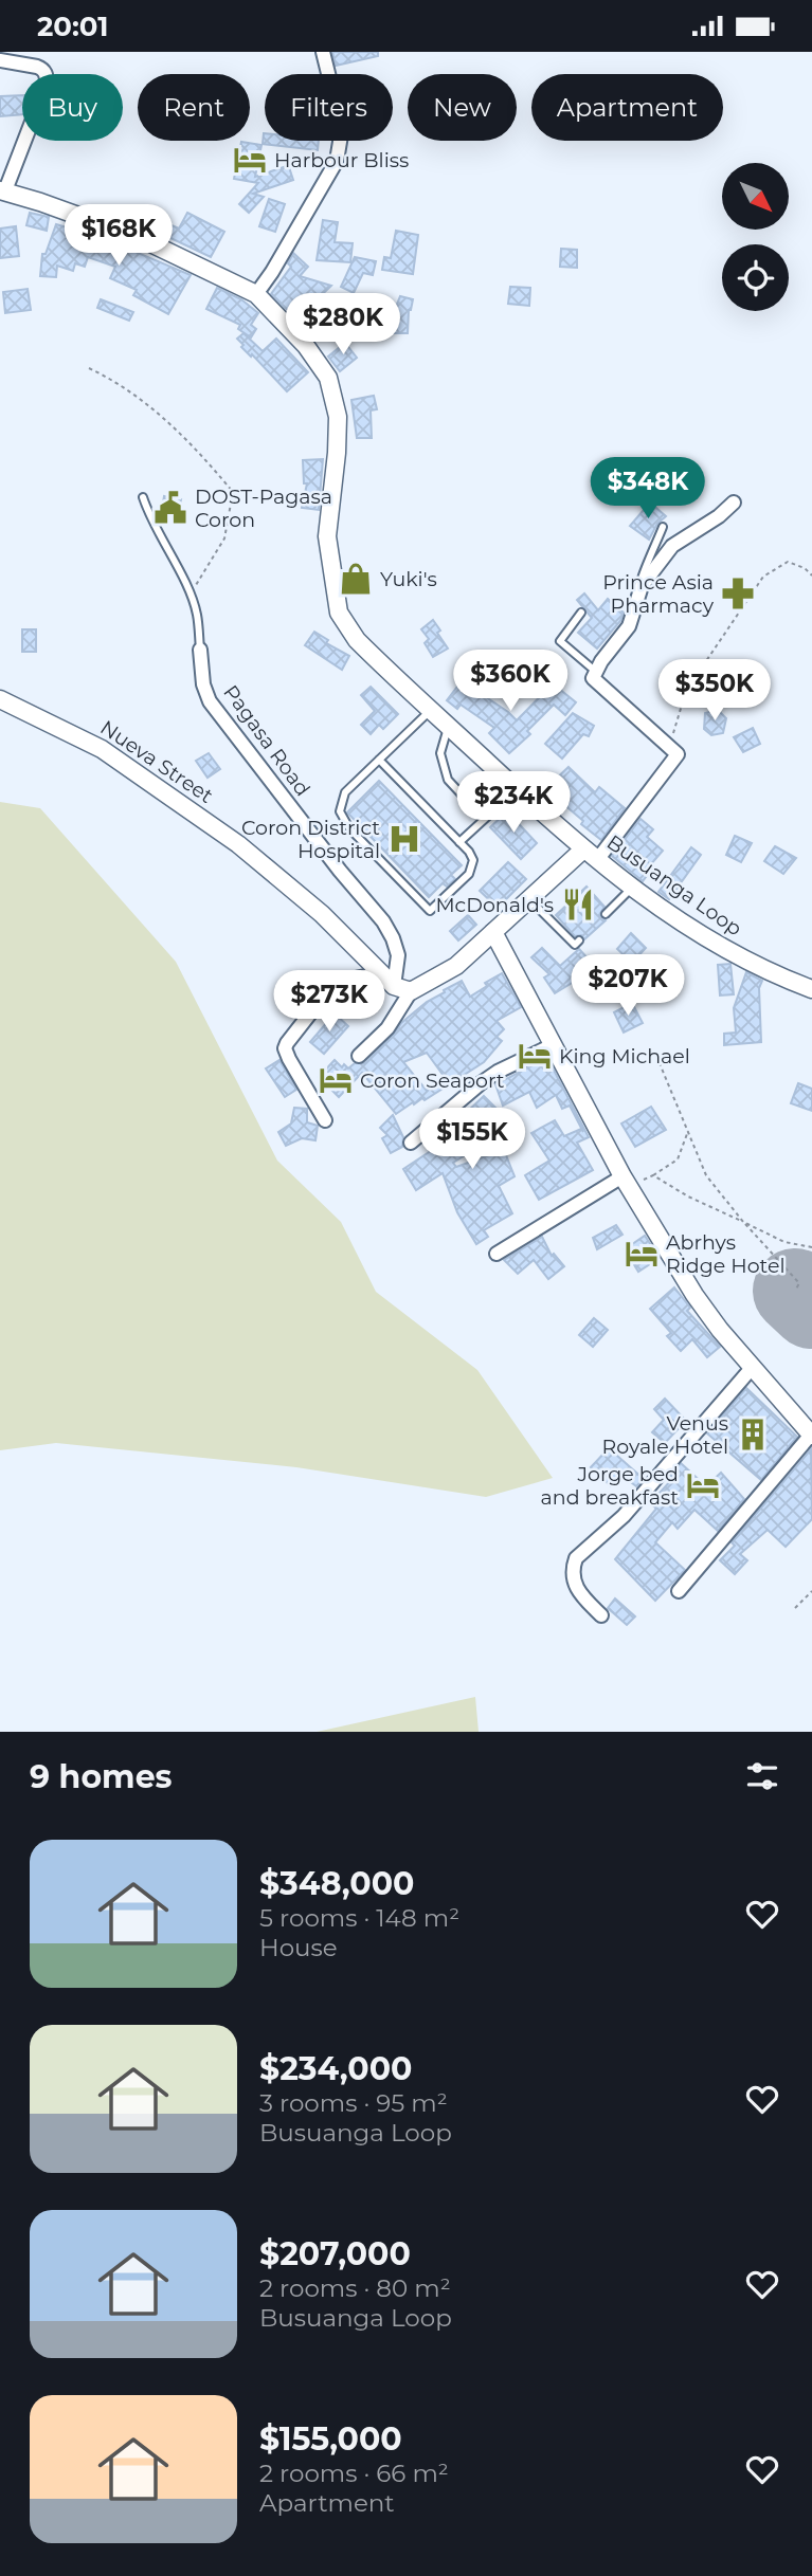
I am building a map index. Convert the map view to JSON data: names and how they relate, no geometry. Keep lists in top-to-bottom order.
{
  "streets": {
    "main road": ["Nueva Street", "Busuanga Loop"],
    "street": ["Pagasa Road"]
  },
  "crossings": [
    ["Pagasa Road", "Nueva Street"]
  ],
  "places": {
    "hotel": [
      "Harbour Bliss",
      "King Michael",
      "Coron Seaport",
      "Abrhys Ridge Hotel",
      "Jorge bed and breakfast"
    ],
    "public building": ["DOST-Pagasa Coron"],
    "shop": ["Yuki's"],
    "pharmacy": ["Prince Asia Pharmacy"],
    "hospital": ["Coron District Hospital"],
    "restaurant": ["McDonald's"],
    "building": ["Venus Royale Hotel"]
  },
  "north": "bottom right",
  "page": {
    "status": "20:01",
    "chip": [
      "Buy",
      "Rent",
      "Filters",
      "New",
      "Apartment"
    ],
    "price": [
      "$168K",
      "$280K",
      "$348K",
      "$360K",
      "$350K",
      "$234K",
      "$207K",
      "$273K",
      "$155K"
    ],
    "heading": "9 homes",
    "list": [
      {
        "name": "$348,000",
        "note": "5 rooms · 148 m² · House"
      },
      {
        "name": "$234,000",
        "note": "3 rooms · 95 m² · Busuanga Loop"
      },
      {
        "name": "$207,000",
        "note": "2 rooms · 80 m² · Busuanga Loop"
      },
      {
        "name": "$155,000",
        "note": "2 rooms · 66 m² · Apartment"
      }
    ]
  }
}
